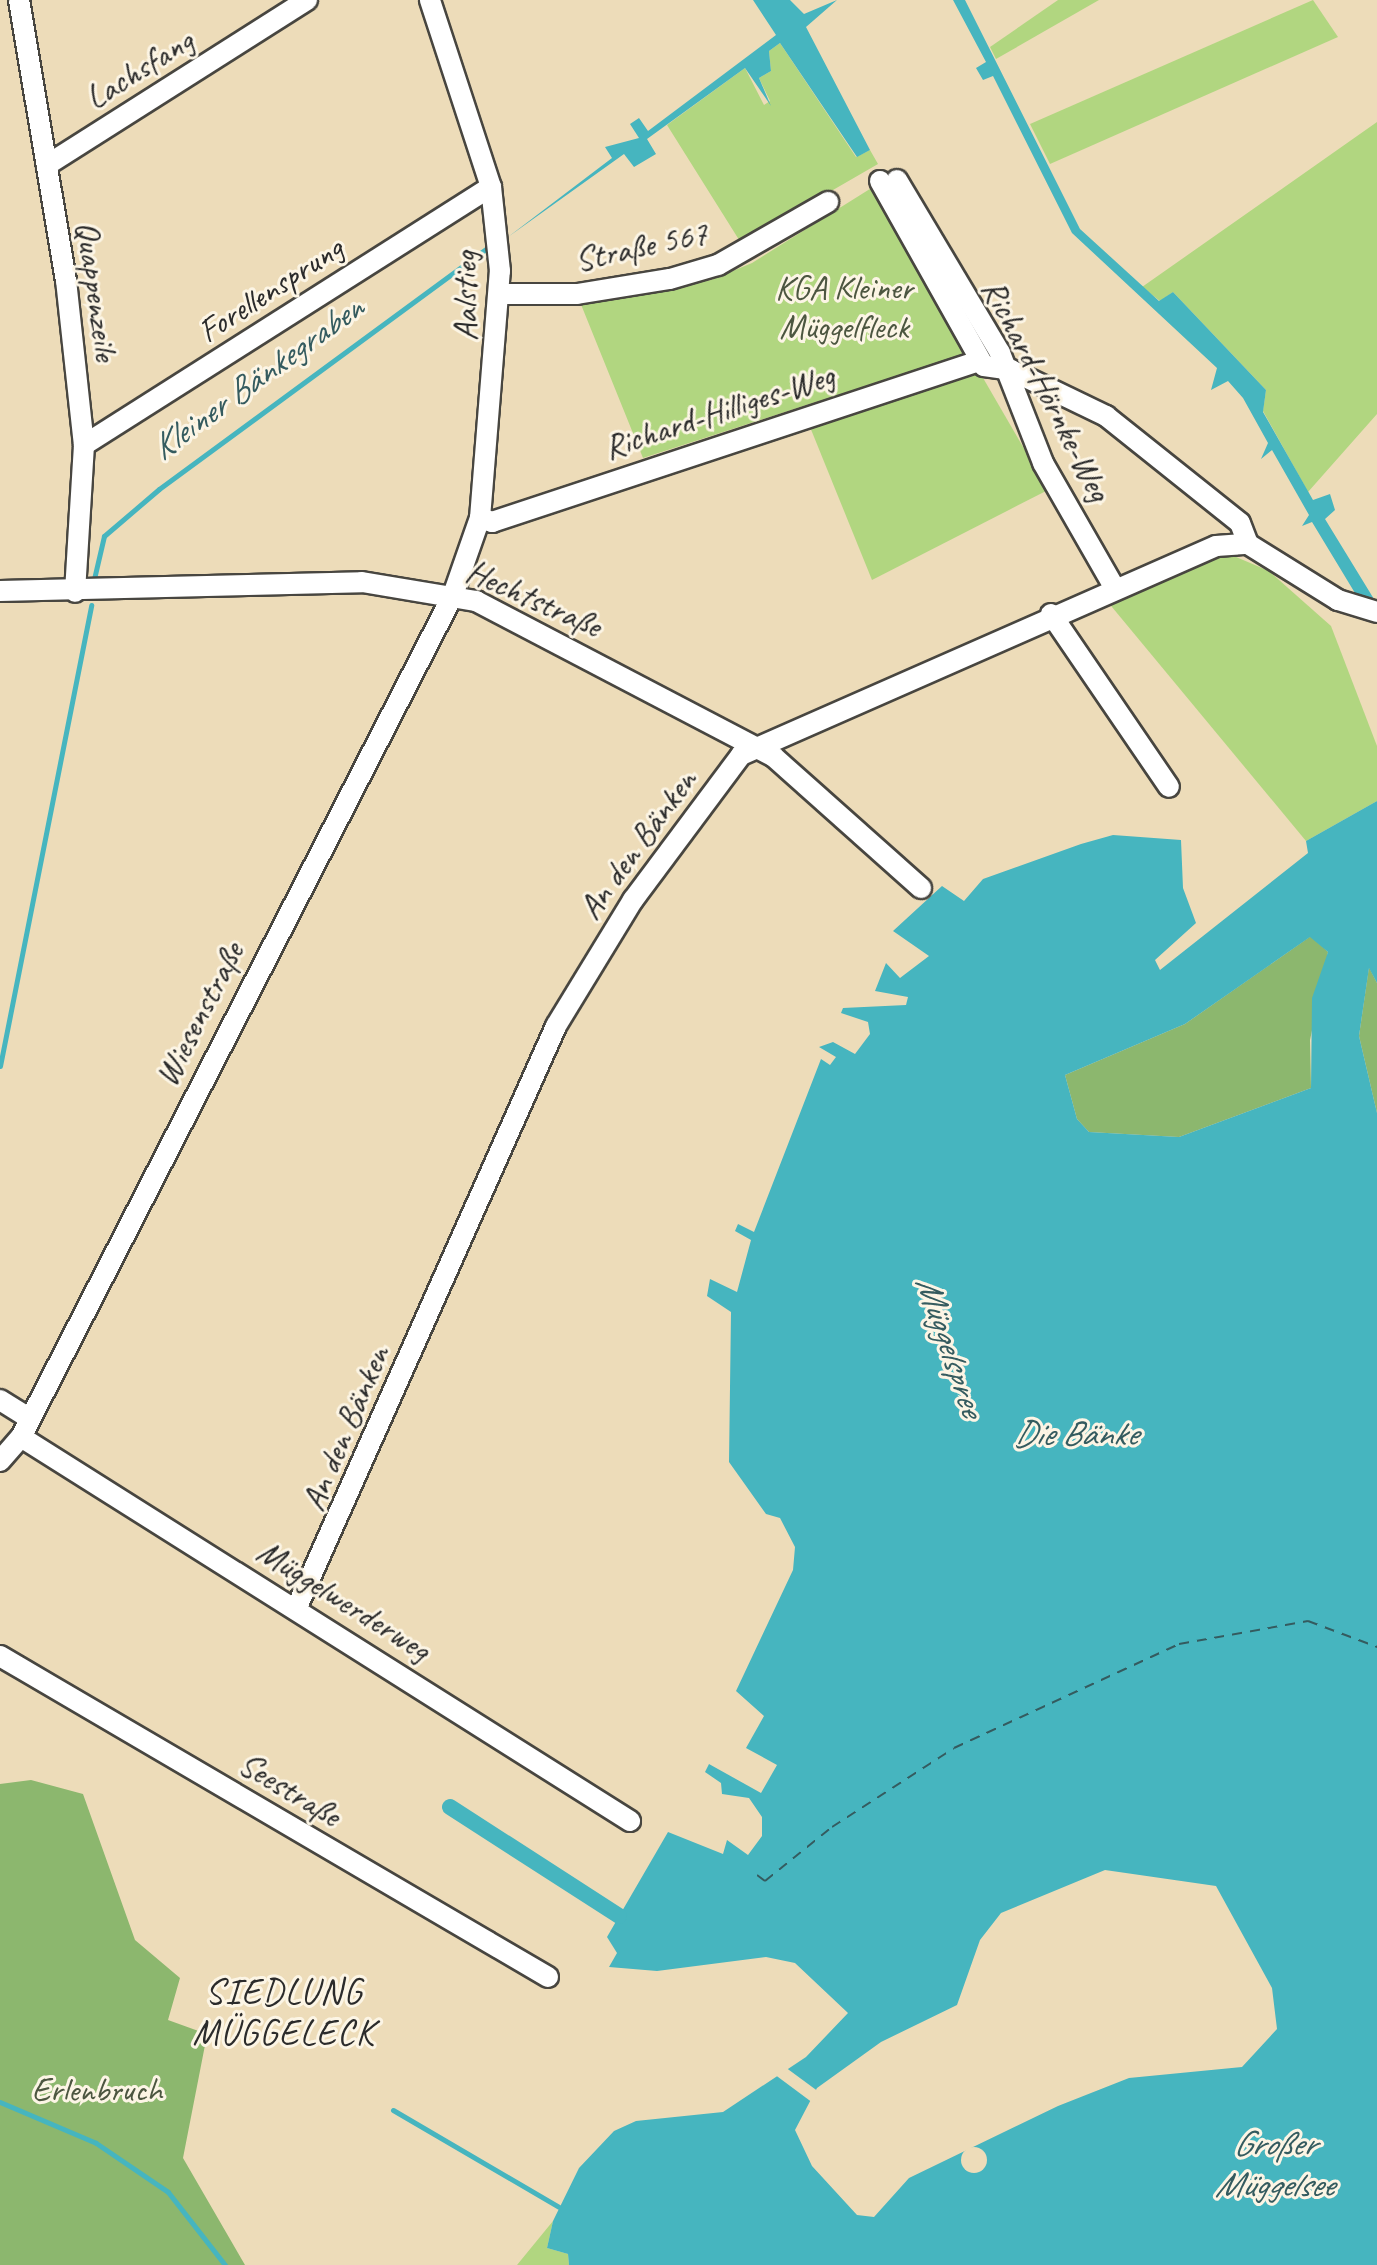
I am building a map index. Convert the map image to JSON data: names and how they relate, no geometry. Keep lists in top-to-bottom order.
{
  "streets": {
    "street": [
      "Lachsfang",
      "Straße 567",
      "Forellensprung",
      "Quappenzeile",
      "Aalstieg",
      "Richard-Hörnke-Weg",
      "Richard-Hilliges-Weg",
      "Hechtstraße",
      "An den Bänken",
      "Wiesenstraße",
      "Müggelwerderweg",
      "Seestraße"
    ]
  },
  "crossings": [
    ["Lachsfang", "Quappenzeile"],
    ["Straße 567", "Aalstieg"],
    ["Forellensprung", "Quappenzeile"],
    ["Forellensprung", "Aalstieg"],
    ["Quappenzeile", "Hechtstraße"],
    ["Aalstieg", "Richard-Hilliges-Weg"],
    ["Aalstieg", "Hechtstraße"],
    ["Aalstieg", "Wiesenstraße"],
    ["Richard-Hörnke-Weg", "Richard-Hilliges-Weg"],
    ["Richard-Hörnke-Weg", "An den Bänken"],
    ["Hechtstraße", "An den Bänken"],
    ["Hechtstraße", "Wiesenstraße"],
    ["An den Bänken", "Müggelwerderweg"],
    ["Wiesenstraße", "Müggelwerderweg"]
  ],
  "districts": ["SIEDLUNG MÜGGELECK"],
  "water": [
    "Kleiner Bänkegraben",
    "Müggelspree",
    "Die Bänke",
    "Großer Müggelsee"
  ],
  "parks": ["KGA Kleiner Müggelfleck", "Erlenbruch"]
}
